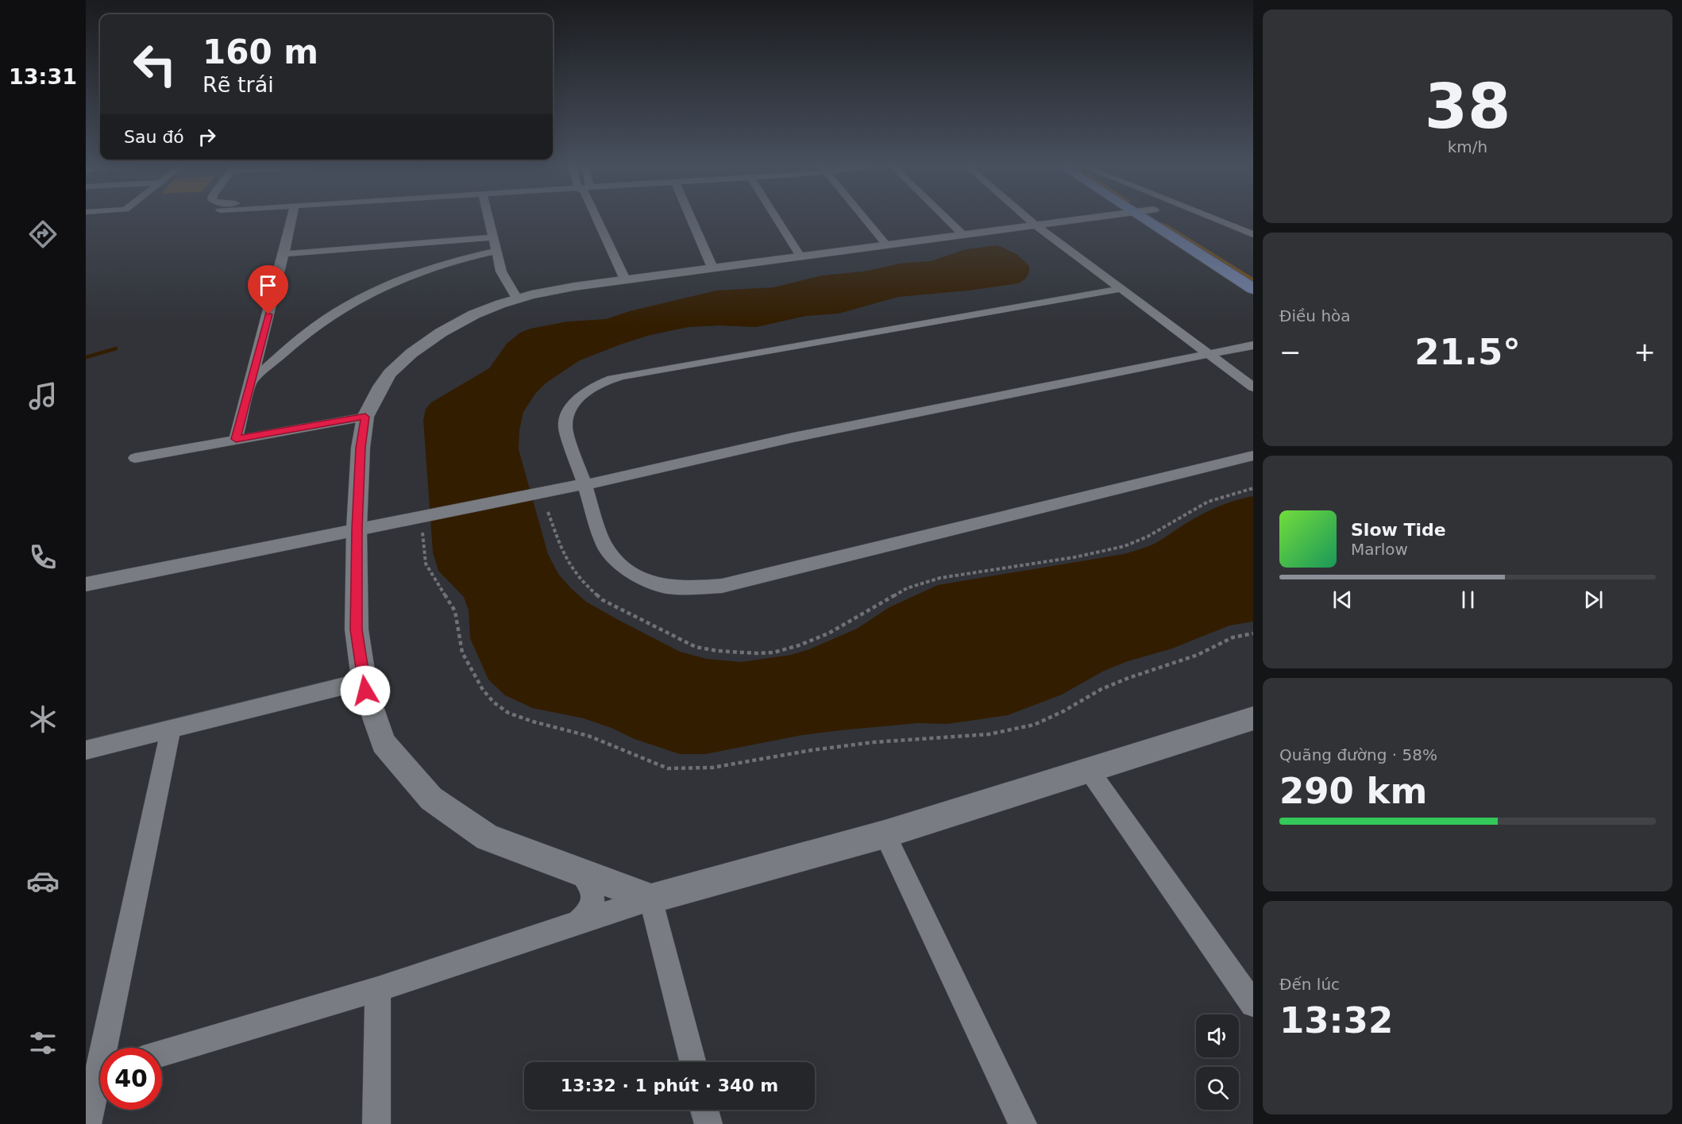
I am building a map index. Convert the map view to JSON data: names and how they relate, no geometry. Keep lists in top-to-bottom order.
{
  "page": {
    "tabs": "13:31",
    "tile": [
      ["38", "km/h"],
      "Điều hòa",
      ["Quãng đường · 58%", "290 km"],
      ["Đến lúc", "13:32"]
    ],
    "turn": ["160 m", "Rẽ trái"],
    "then": "Sau đó",
    "heat": ["−", "21.5°", "+"],
    "song": ["Slow Tide", "Marlow"],
    "limit": "40",
    "trip": "13:32 · 1 phút · 340 m"
  }
}
